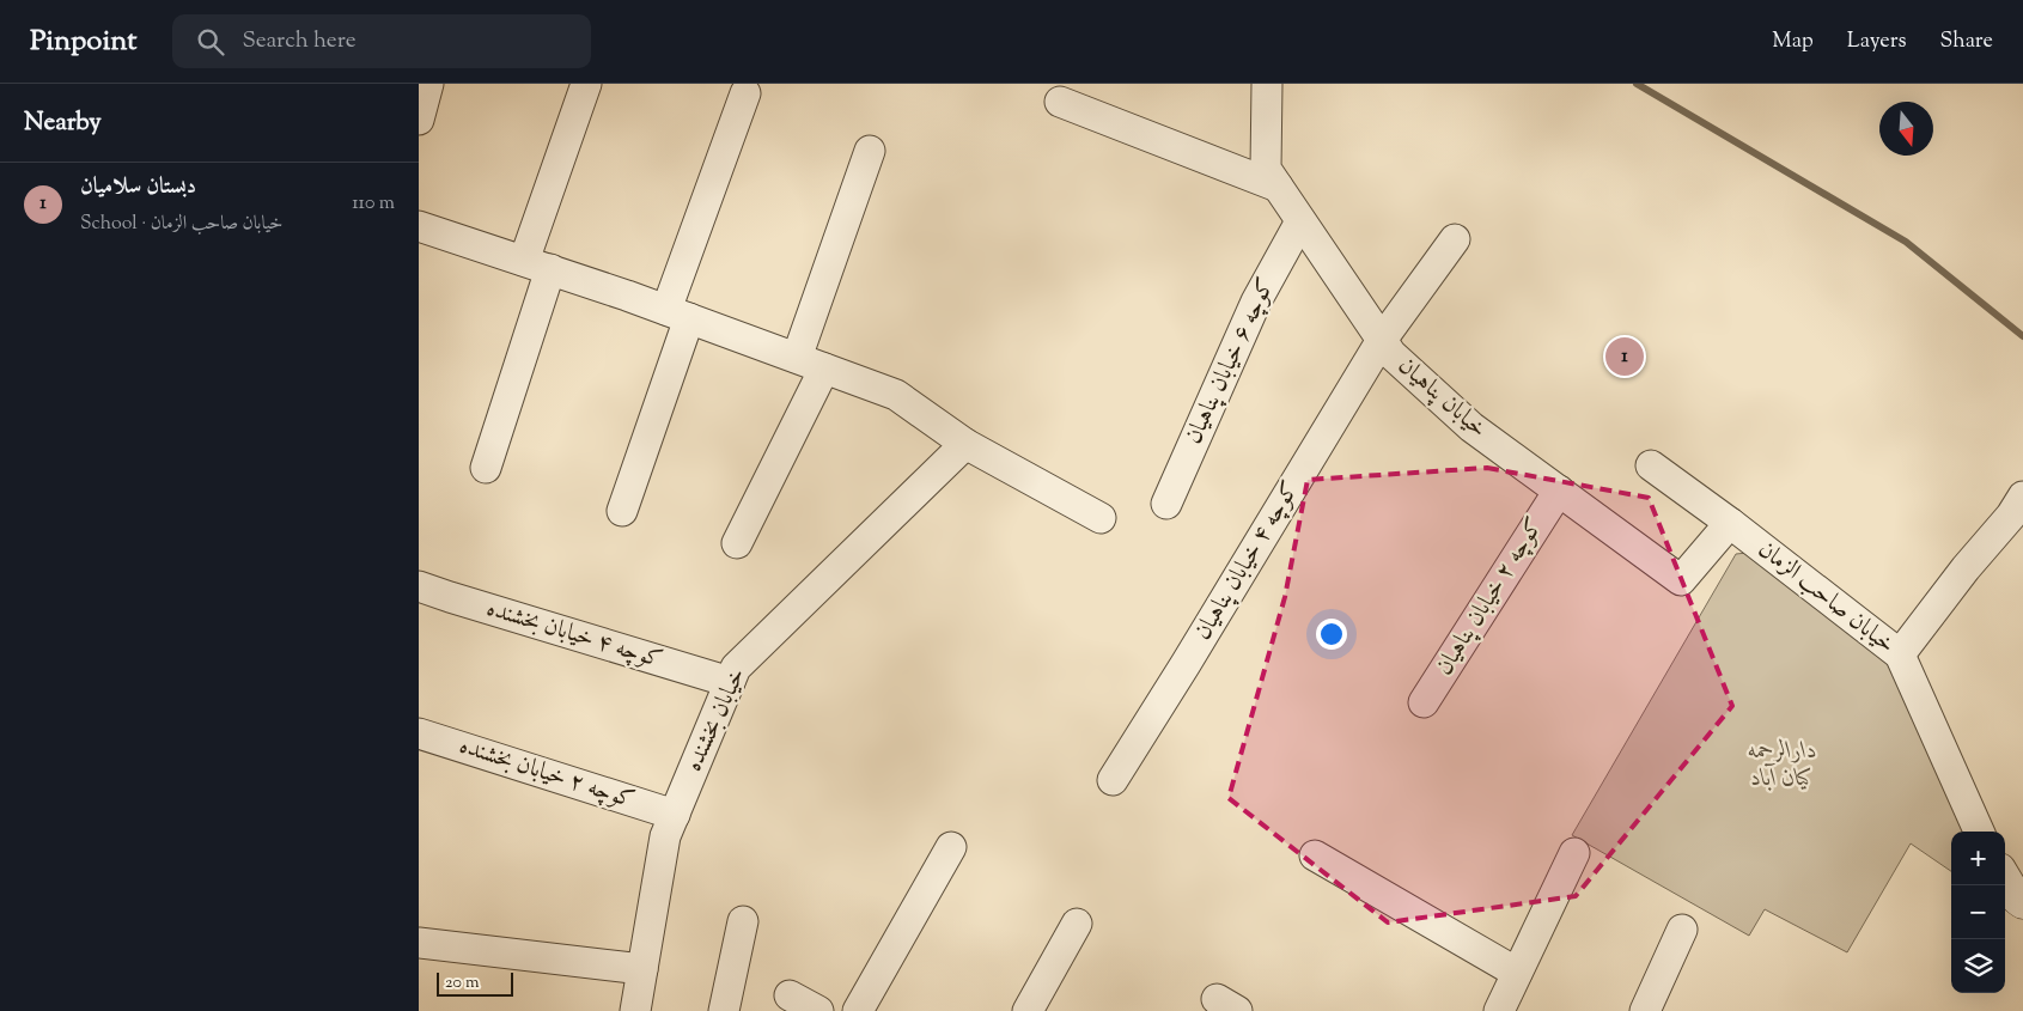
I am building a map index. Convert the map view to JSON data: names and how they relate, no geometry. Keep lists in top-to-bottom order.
{
  "streets": {
    "street": [
      "کوچه ۶ خیابان پناهیان",
      "خیابان پناهیان",
      "کوچه ۴ خیابان پناهیان",
      "کوچه ۲ خیابان پناهیان",
      "خیابان صاحب الزمان",
      "کوچه ۴ خیابان بخشنده",
      "خیابان بخشنده",
      "کوچه ۲ خیابان بخشنده"
    ]
  },
  "crossings": [
    ["کوچه ۶ خیابان پناهیان", "خیابان پناهیان"],
    ["خیابان پناهیان", "کوچه ۴ خیابان پناهیان"],
    ["خیابان پناهیان", "کوچه ۲ خیابان پناهیان"],
    ["خیابان پناهیان", "خیابان صاحب الزمان"],
    ["کوچه ۴ خیابان بخشنده", "خیابان بخشنده"],
    ["خیابان بخشنده", "کوچه ۲ خیابان بخشنده"]
  ],
  "parks": ["دارالرحمه کیان آباد"],
  "scale_bar": "20 m",
  "north": "bottom",
  "page": {
    "header": "Pinpoint",
    "search": "Search here",
    "nav": ["Map", "Layers", "Share"],
    "heading": "Nearby",
    "list": [
      {
        "mark": "1",
        "name": "دبستان سلامیان",
        "note": "School · خیابان صاحب الزمان",
        "value": "110 m"
      }
    ],
    "pins": "1",
    "map_buttons": ["+", "−"],
    "scale": "20 m"
  }
}
